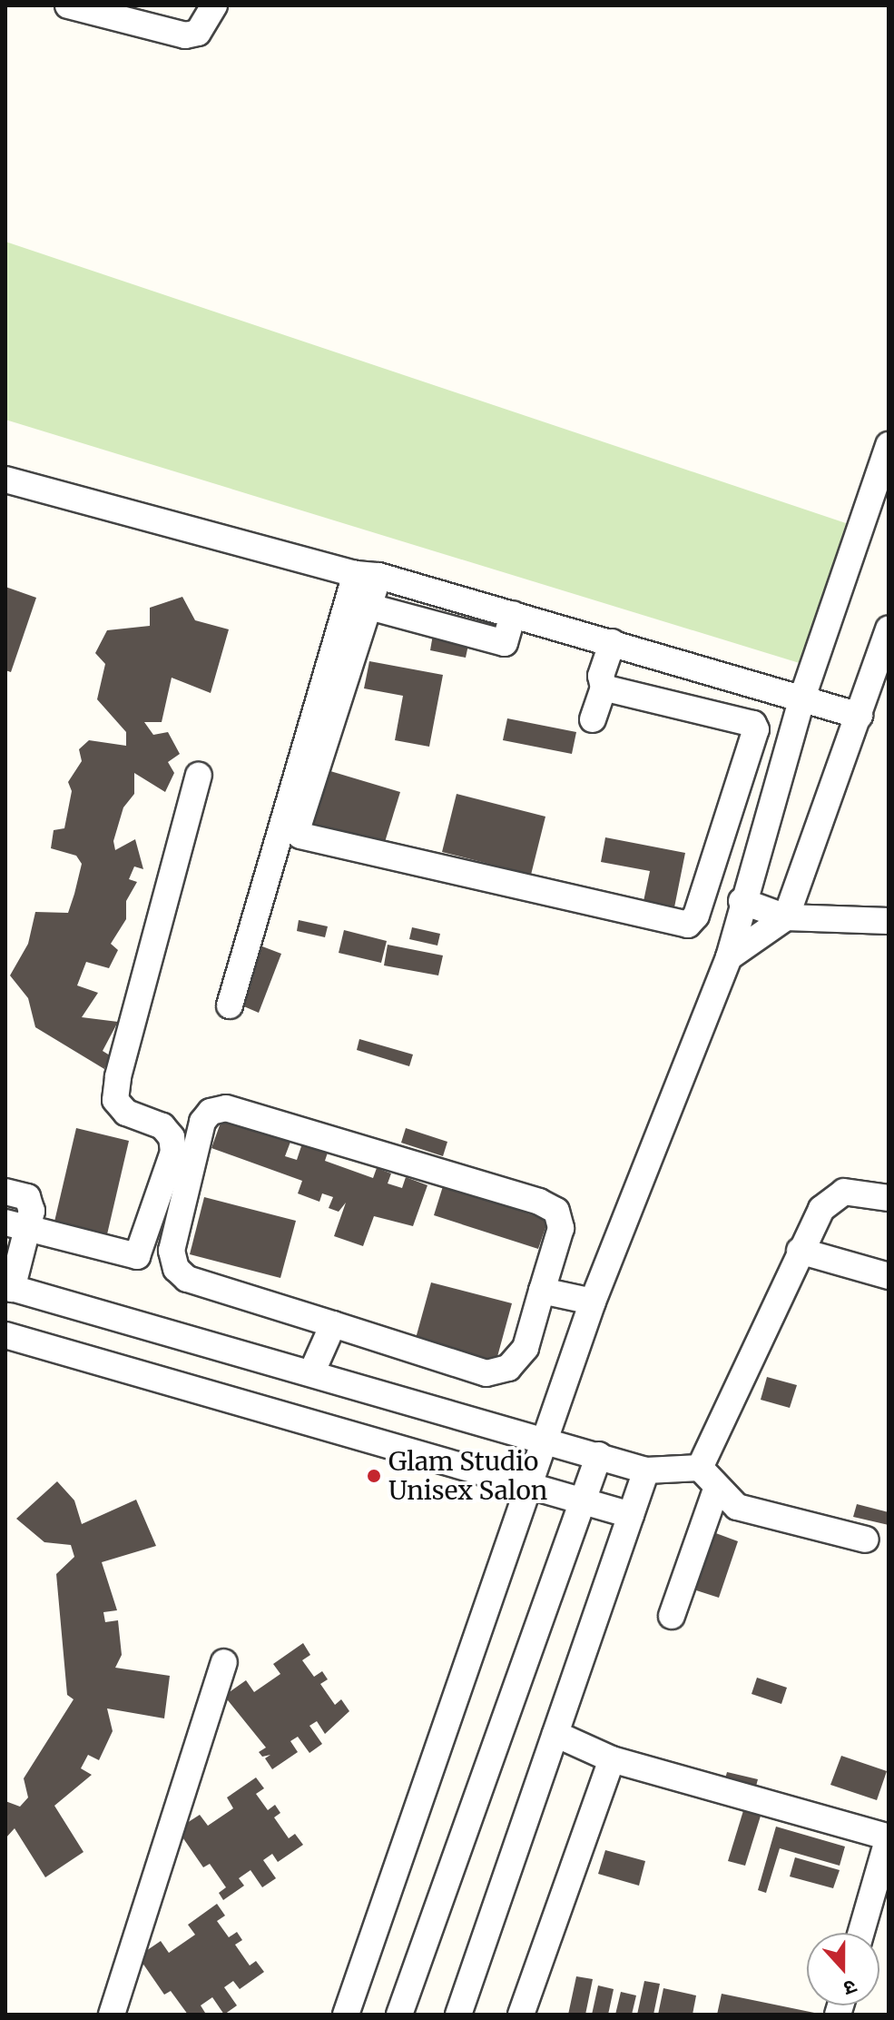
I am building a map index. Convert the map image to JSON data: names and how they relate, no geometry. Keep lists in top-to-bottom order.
{
  "places": ["Glam Studio Unisex Salon"],
  "north": "bottom"
}
